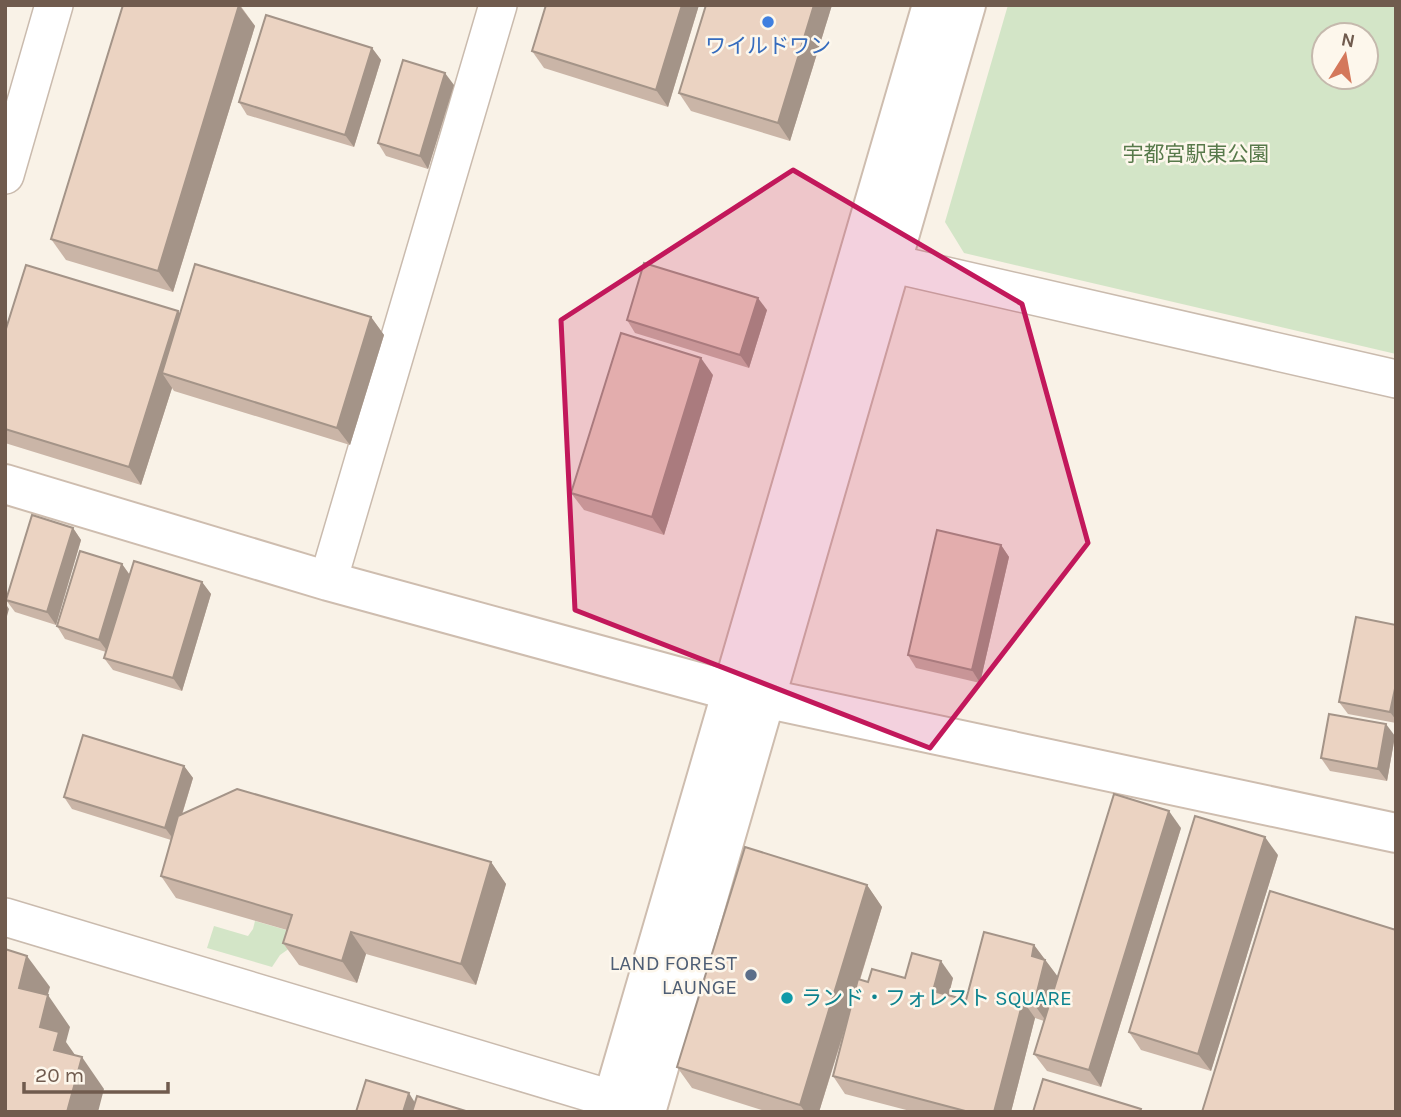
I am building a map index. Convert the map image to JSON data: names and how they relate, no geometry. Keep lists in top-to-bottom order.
{
  "parks": ["宇都宮駅東公園"],
  "places": ["ワイルドワン", "LAND FOREST LAUNGE", "ランド・フォレスト SQUARE"],
  "scale_bar": "20 m",
  "north": "top"
}
